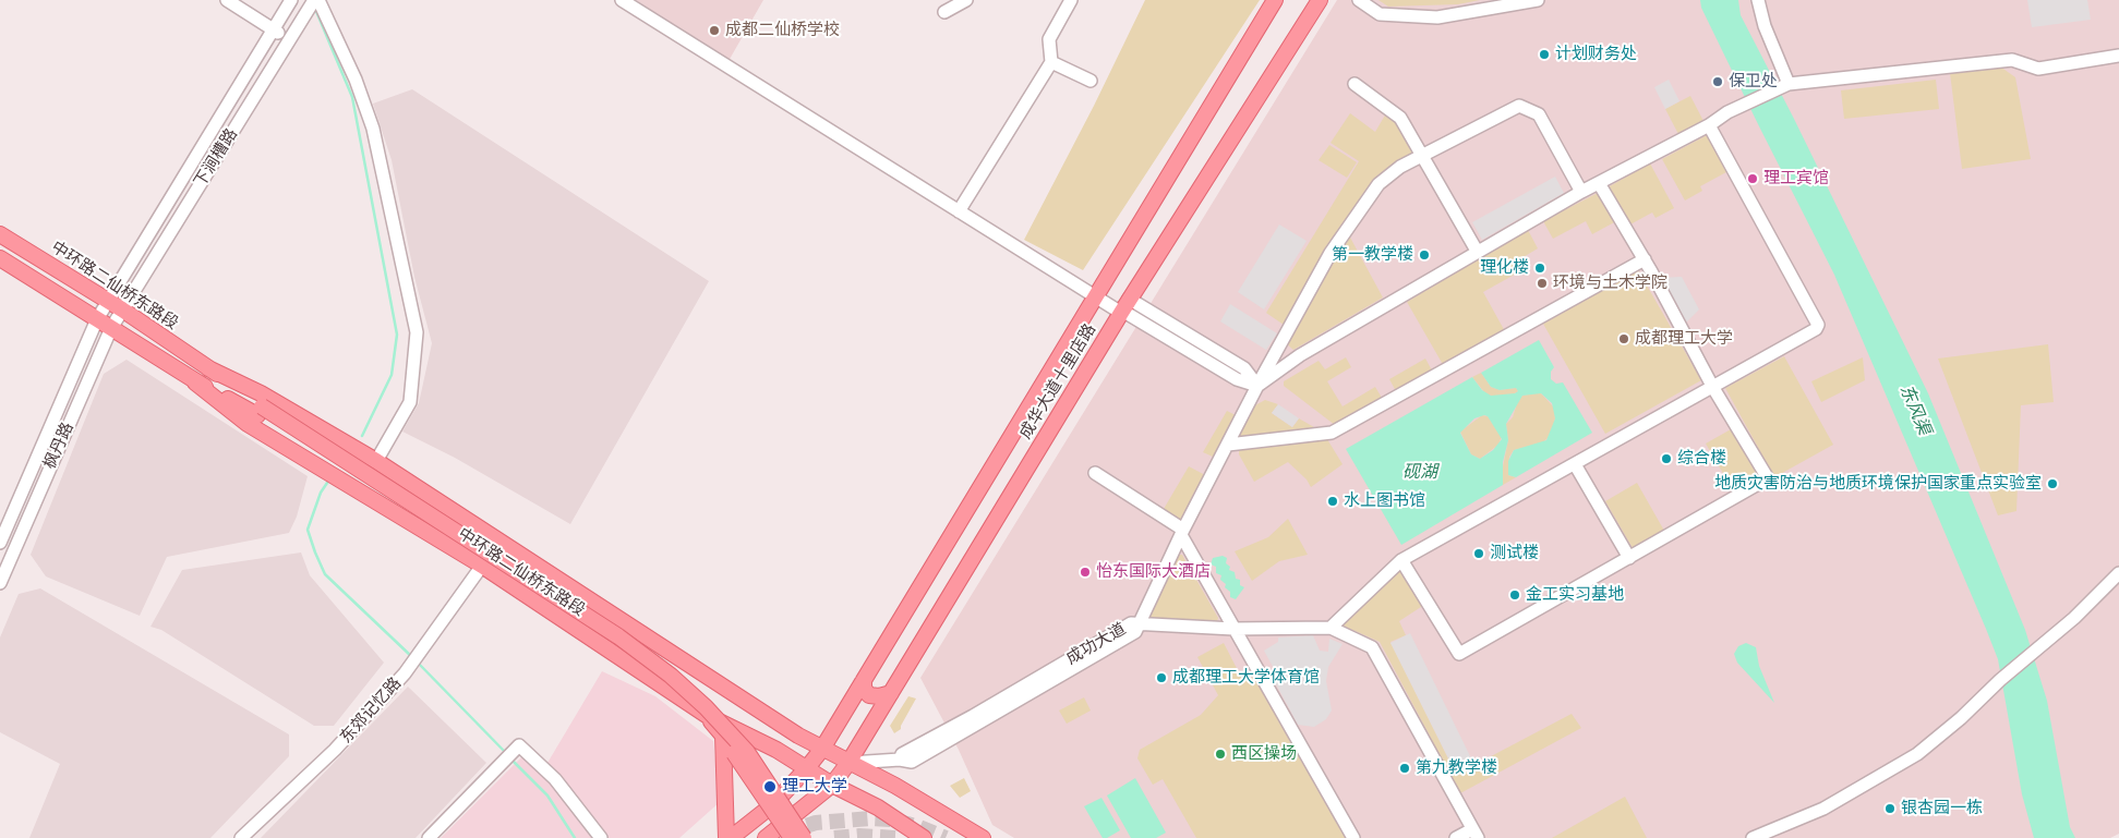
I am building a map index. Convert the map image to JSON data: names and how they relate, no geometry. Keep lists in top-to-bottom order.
{
  "streets": {
    "main road": ["中环路二仙桥东路段", "成华大道十里店路"],
    "street": [
      "下涧槽路",
      "枫丹路",
      "成功大道",
      "东郊记忆路"
    ]
  },
  "crossings": [
    ["下涧槽路", "中环路二仙桥东路段"],
    ["下涧槽路", "枫丹路"],
    ["中环路二仙桥东路段", "成华大道十里店路"],
    ["中环路二仙桥东路段", "枫丹路"],
    ["中环路二仙桥东路段", "成功大道"],
    ["中环路二仙桥东路段", "东郊记忆路"],
    ["成华大道十里店路", "成功大道"]
  ],
  "water": ["东风渠", "砚湖"],
  "places": [
    "成都二仙桥学校",
    "计划财务处",
    "保卫处",
    "理工宾馆",
    "第一教学楼",
    "理化楼",
    "环境与土木学院",
    "成都理工大学",
    "综合楼",
    "地质灾害防治与地质环境保护国家重点实验室",
    "水上图书馆",
    "测试楼",
    "怡东国际大酒店",
    "金工实习基地",
    "成都理工大学体育馆",
    "西区操场",
    "第九教学楼",
    "理工大学",
    "银杏园一栋"
  ]
}
